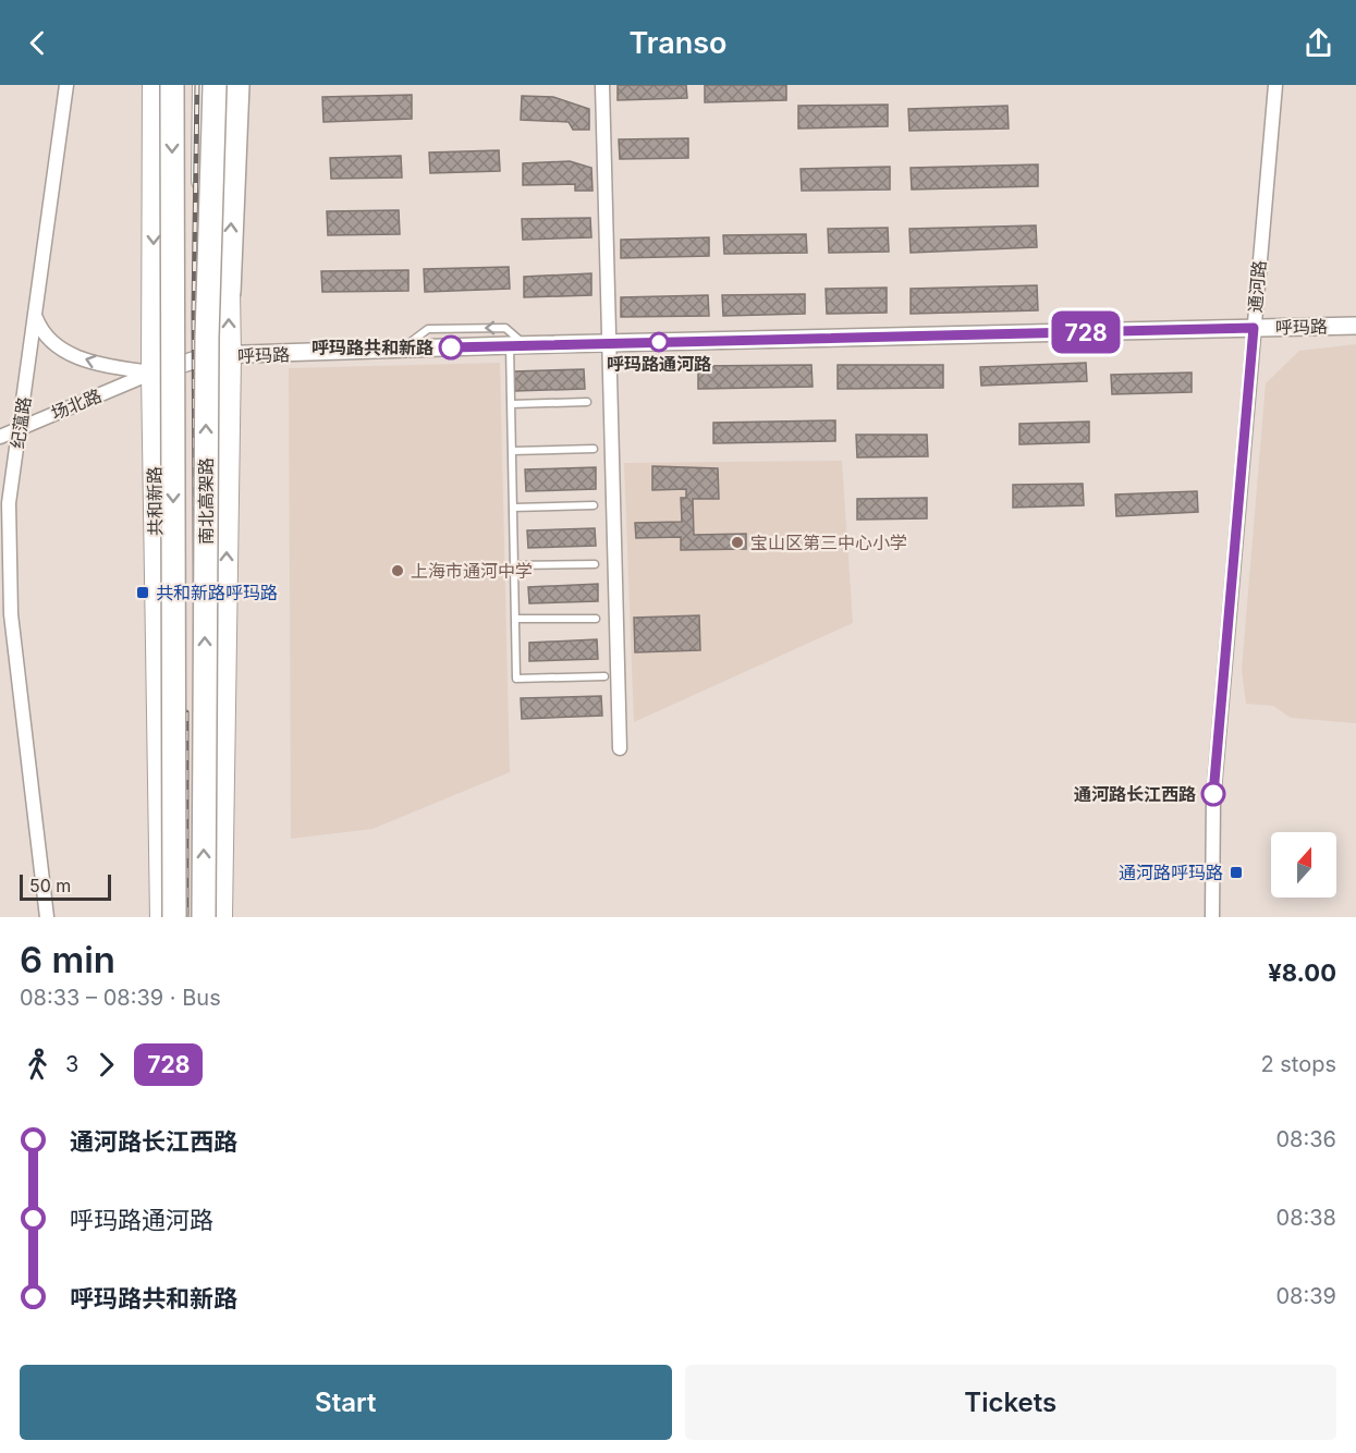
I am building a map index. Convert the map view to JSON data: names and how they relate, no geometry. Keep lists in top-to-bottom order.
{
  "streets": {
    "highway": ["南北高架路"],
    "main road": ["共和新路"],
    "street": [
      "通河路",
      "呼玛路",
      "场北路",
      "纪蕰路"
    ]
  },
  "crossings": [
    ["通河路", "呼玛路"],
    ["呼玛路", "场北路"],
    ["呼玛路", "共和新路"],
    ["场北路", "纪蕰路"],
    ["场北路", "共和新路"]
  ],
  "places": {
    "other": [
      "呼玛路通河路",
      "呼玛路共和新路",
      "宝山区第三中心小学",
      "上海市通河中学",
      "通河路长江西路"
    ],
    "transit": ["共和新路呼玛路", "通河路呼玛路"]
  },
  "lines": ["bus line 728"],
  "scale_bar": "50 m",
  "north": "top",
  "page": {
    "header": "Transo",
    "on_map": "728",
    "scale": "50 m",
    "heading": ["6 min", "08:33 – 08:39 · Bus", "¥8.00"],
    "legs": ["3", "728", "2 stops"],
    "list": [
      {
        "name": "通河路长江西路",
        "value": "08:36"
      },
      {
        "name": "呼玛路通河路",
        "value": "08:38"
      },
      {
        "name": "呼玛路共和新路",
        "value": "08:39"
      }
    ],
    "buttons": ["Start", "Tickets"]
  }
}
